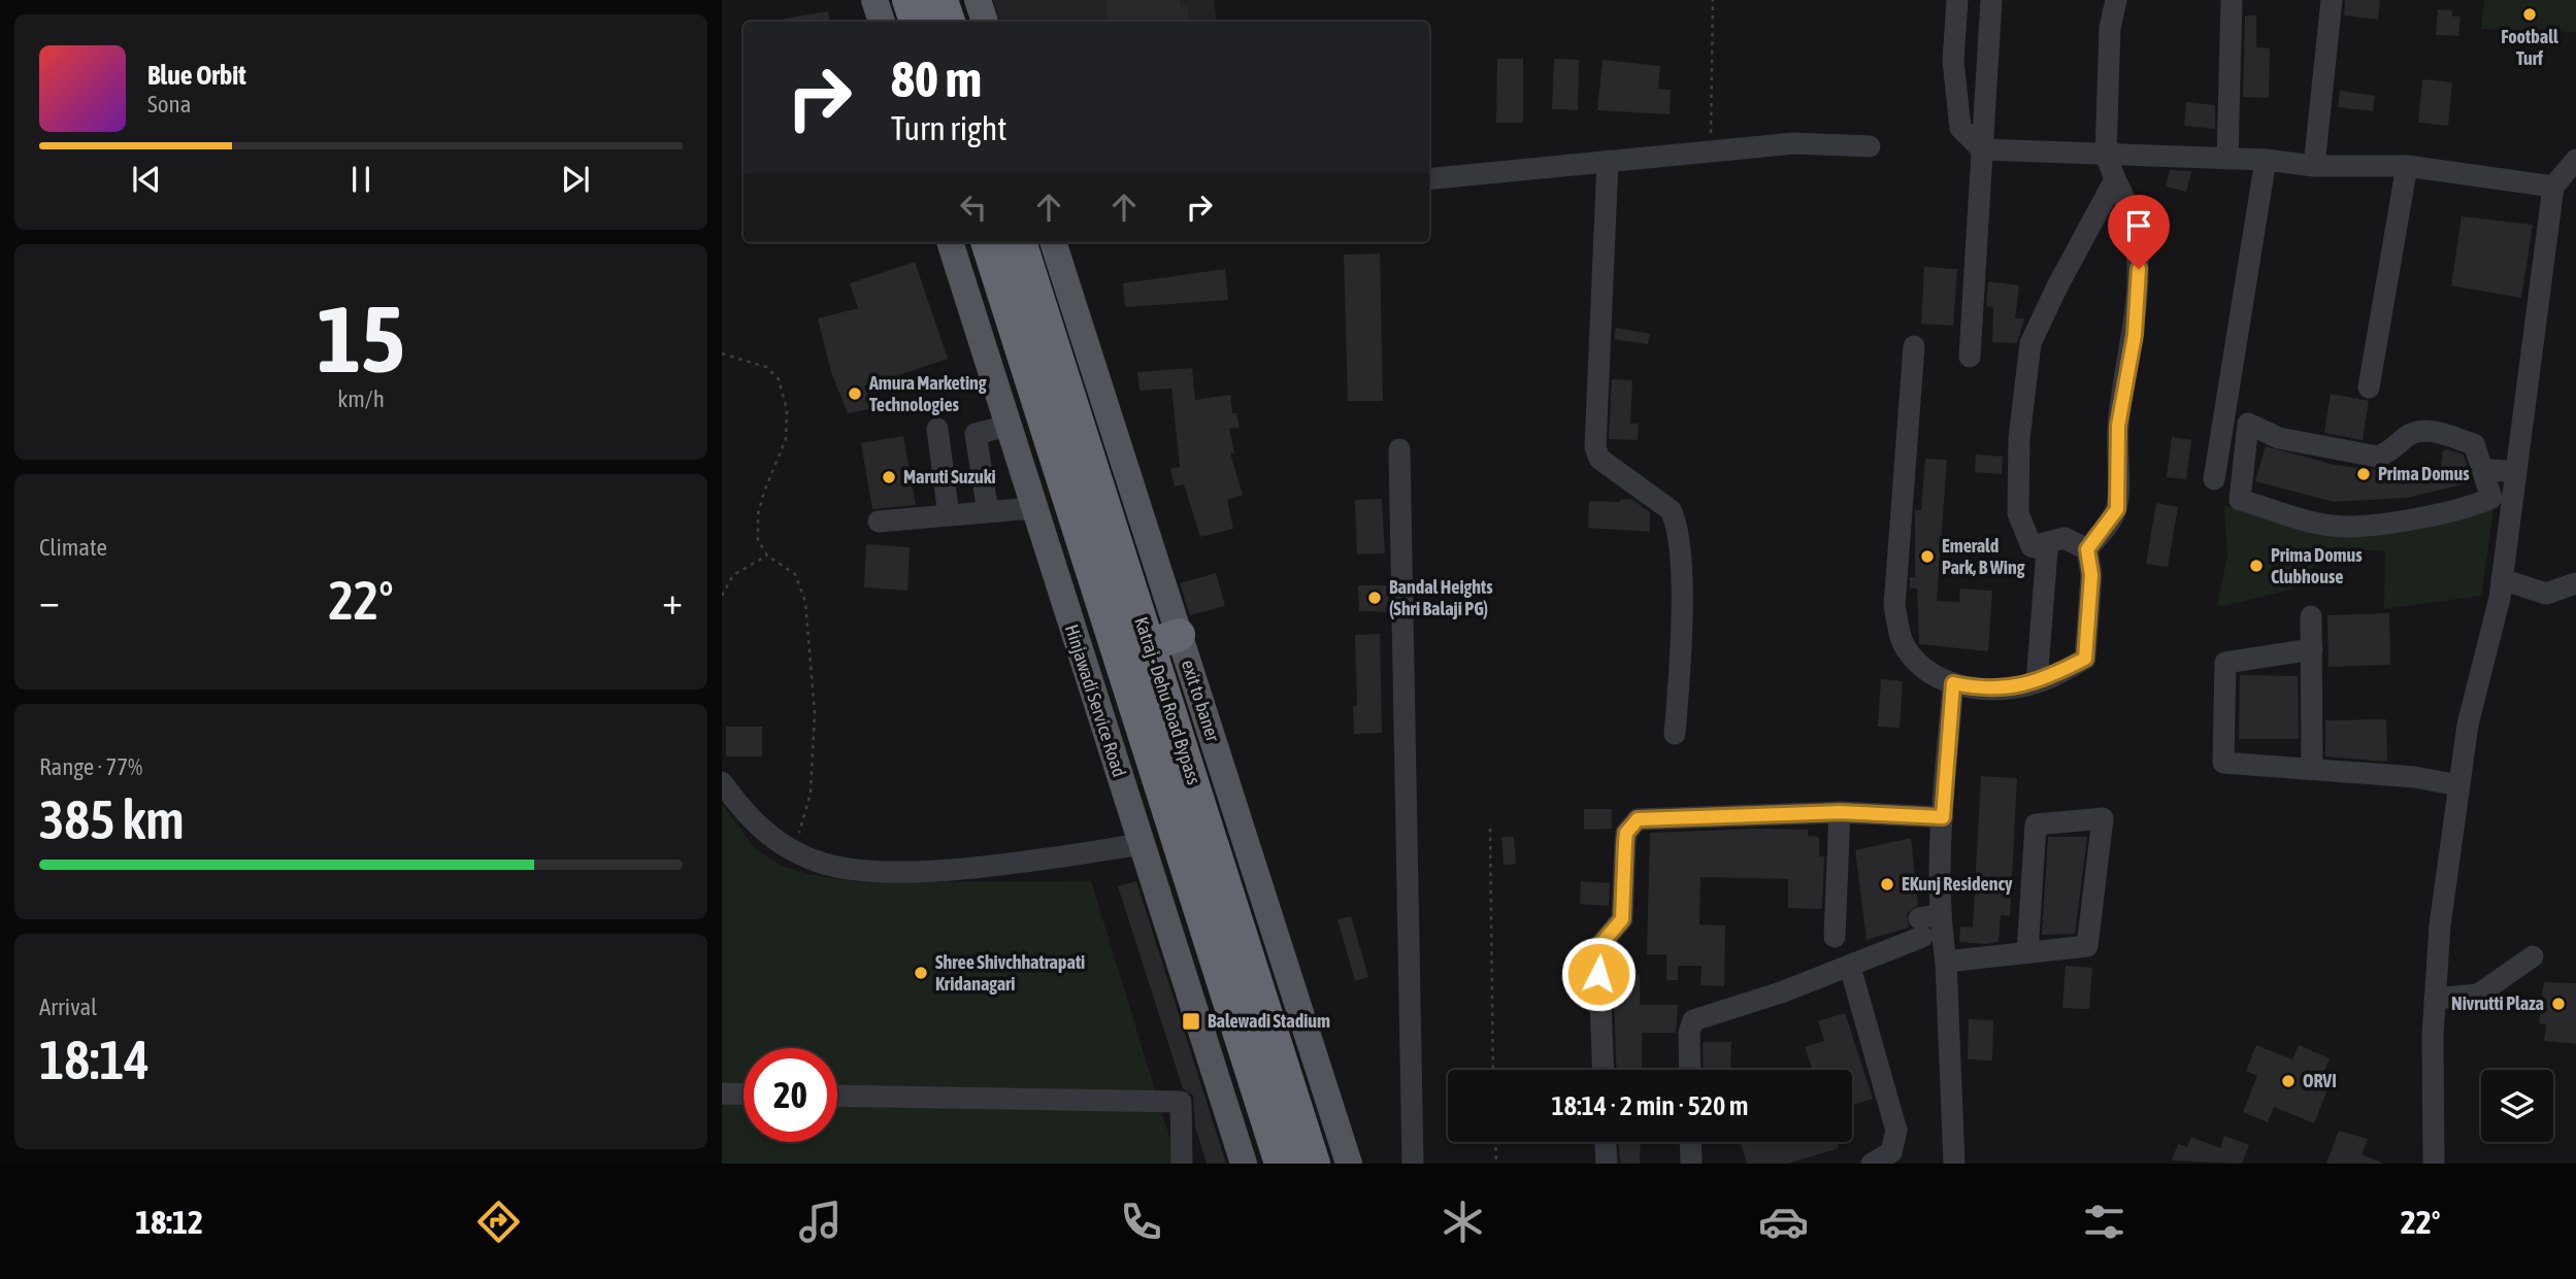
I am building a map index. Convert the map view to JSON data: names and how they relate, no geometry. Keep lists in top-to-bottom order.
{
  "streets": {
    "highway": ["Katraj - Dehu Road Bypass"],
    "main road": ["Hinjawadi Service Road", "exit to baner"]
  },
  "crossings": [
    ["Katraj - Dehu Road Bypass", "exit to baner"]
  ],
  "places": {
    "other": [
      "Football Turf",
      "Amura Marketing Technologies",
      "Prima Domus",
      "Maruti Suzuki",
      "Emerald Park, B Wing",
      "Prima Domus Clubhouse",
      "Bandal Heights (Shri Balaji PG)",
      "EKunj Residency",
      "Shree Shivchhatrapati Kridanagari",
      "Nivrutti Plaza",
      "ORVI"
    ],
    "transit": ["Balewadi Stadium"]
  },
  "page": {
    "turn": ["80 m", "Turn right"],
    "song": ["Blue Orbit", "Sona"],
    "tile": [
      ["15", "km/h"],
      "Climate",
      ["Range · 77%", "385 km"],
      ["Arrival", "18:14"]
    ],
    "heat": ["−", "22°", "+"],
    "limit": "20",
    "trip": "18:14 · 2 min · 520 m",
    "tabs": ["18:12", "22°"]
  }
}
